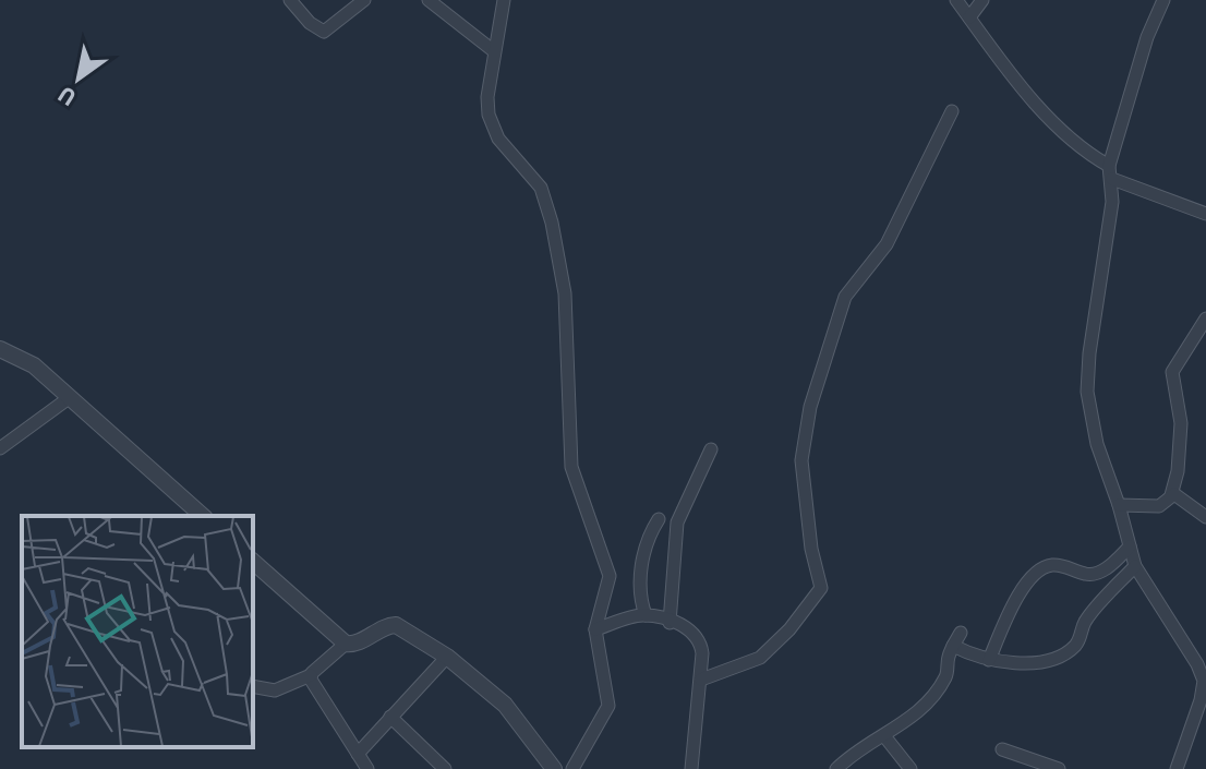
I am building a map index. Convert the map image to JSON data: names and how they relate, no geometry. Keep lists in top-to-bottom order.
{
  "north": "bottom left"
}
